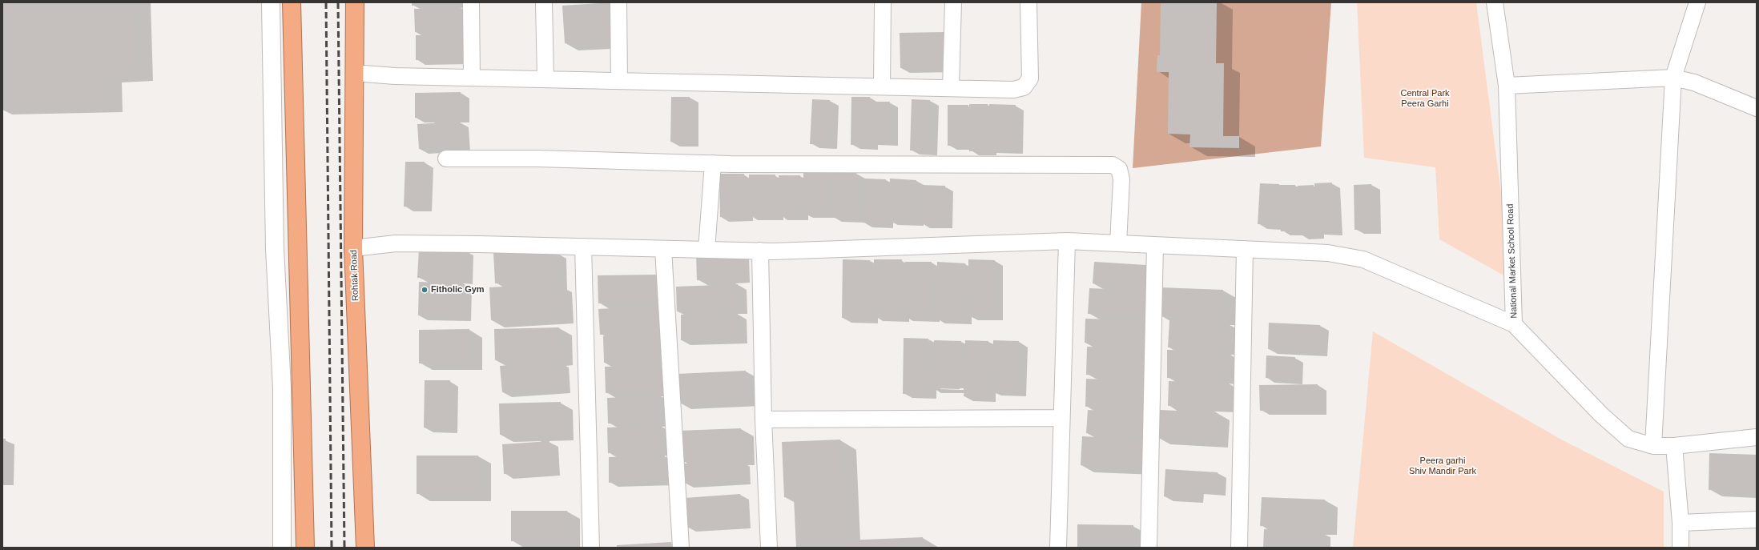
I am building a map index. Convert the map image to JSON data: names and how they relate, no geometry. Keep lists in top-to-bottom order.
{
  "streets": {
    "highway": ["Rohtak Road"],
    "street": ["National Market School Road"]
  },
  "parks": ["Central Park Peera Garhi", "Peera garhi Shiv Mandir Park"],
  "places": ["Fitholic Gym"]
}
